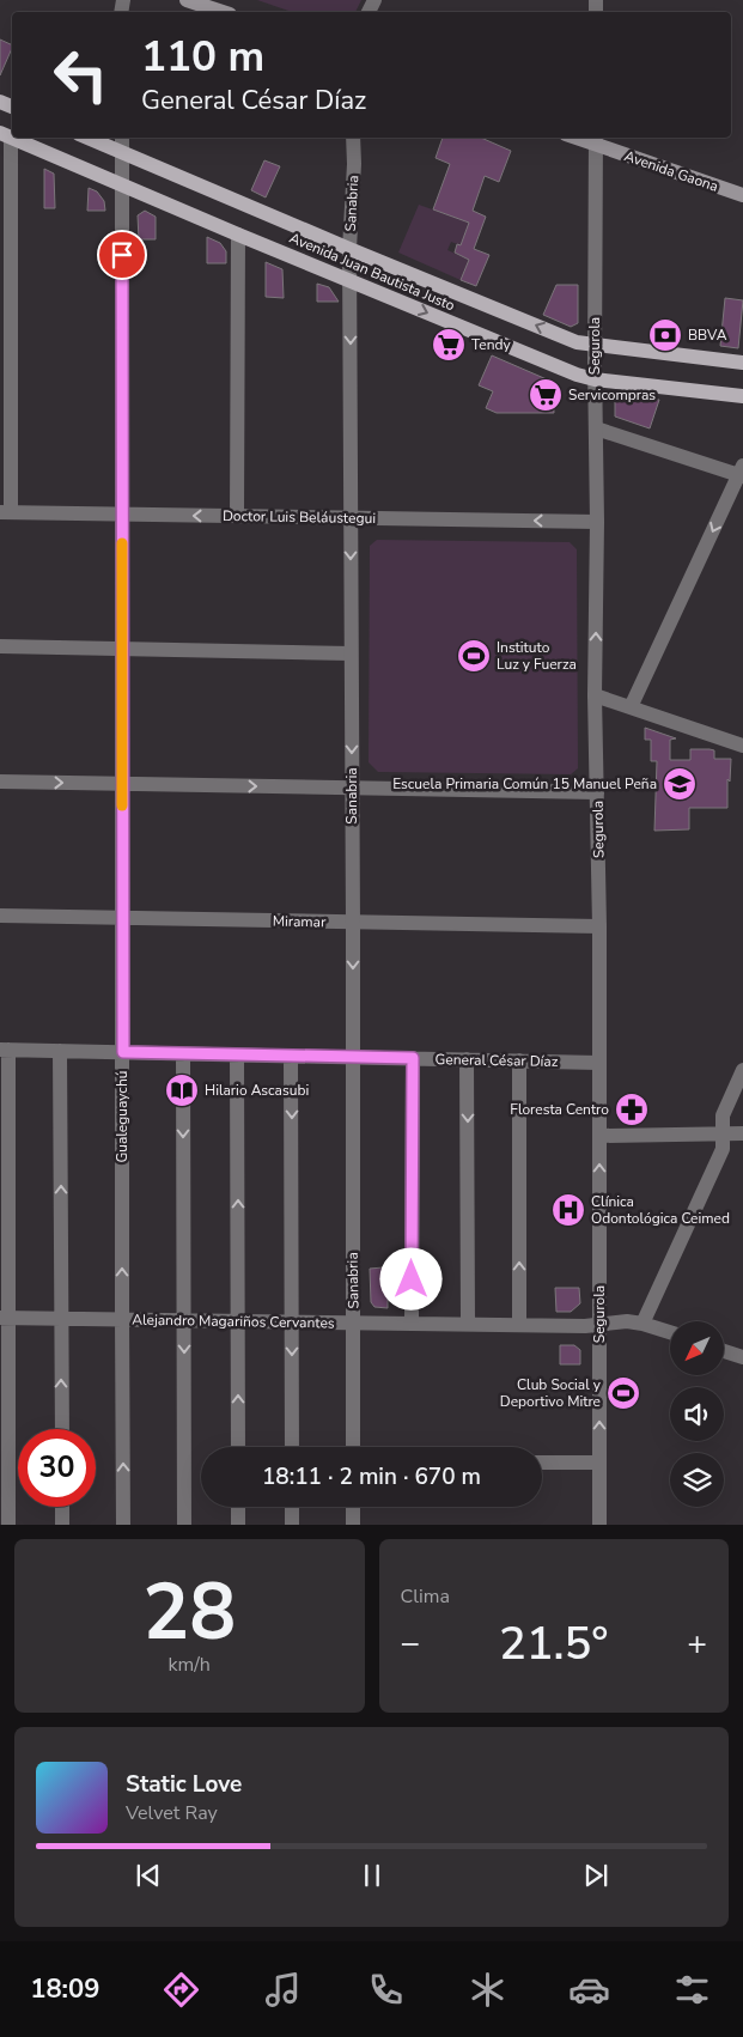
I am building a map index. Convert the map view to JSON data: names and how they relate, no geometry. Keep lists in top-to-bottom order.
{
  "streets": {
    "main road": ["Avenida Gaona", "Avenida Juan Bautista Justo"],
    "street": [
      "Sanabria",
      "Segurola",
      "Doctor Luis Beláustegui",
      "Miramar",
      "General César Díaz",
      "Gualeguaychú",
      "Alejandro Magariños Cervantes"
    ]
  },
  "crossings": [
    ["Avenida Gaona", "Segurola"],
    ["Sanabria", "Avenida Juan Bautista Justo"],
    ["Sanabria", "Doctor Luis Beláustegui"],
    ["Sanabria", "Miramar"],
    ["Sanabria", "General César Díaz"],
    ["Sanabria", "Alejandro Magariños Cervantes"],
    ["Avenida Juan Bautista Justo", "Segurola"],
    ["Avenida Juan Bautista Justo", "Gualeguaychú"],
    ["Segurola", "Doctor Luis Beláustegui"],
    ["Segurola", "Miramar"],
    ["Segurola", "General César Díaz"],
    ["Segurola", "Alejandro Magariños Cervantes"],
    ["Doctor Luis Beláustegui", "Gualeguaychú"],
    ["Miramar", "Gualeguaychú"],
    ["General César Díaz", "Gualeguaychú"],
    ["Gualeguaychú", "Alejandro Magariños Cervantes"]
  ],
  "one_way": ["Doctor Luis Beláustegui"],
  "places": {
    "bank": ["BBVA"],
    "supermarket": ["Tendy", "Servicompras"],
    "sports": ["Instituto Luz y Fuerza", "Club Social y Deportivo Mitre"],
    "school or university": ["Escuela Primaria Común 15 Manuel Peña"],
    "library": ["Hilario Ascasubi"],
    "pharmacy": ["Floresta Centro"],
    "hospital": ["Clínica Odontológica Ceimed"]
  },
  "north": "bottom left",
  "page": {
    "turn": ["110 m", "General César Díaz"],
    "limit": "30",
    "trip": "18:11 · 2 min · 670 m",
    "tile": [
      ["28", "km/h"],
      "Clima"
    ],
    "heat": ["−", "21.5°", "+"],
    "song": ["Static Love", "Velvet Ray"],
    "tabs": "18:09"
  }
}
